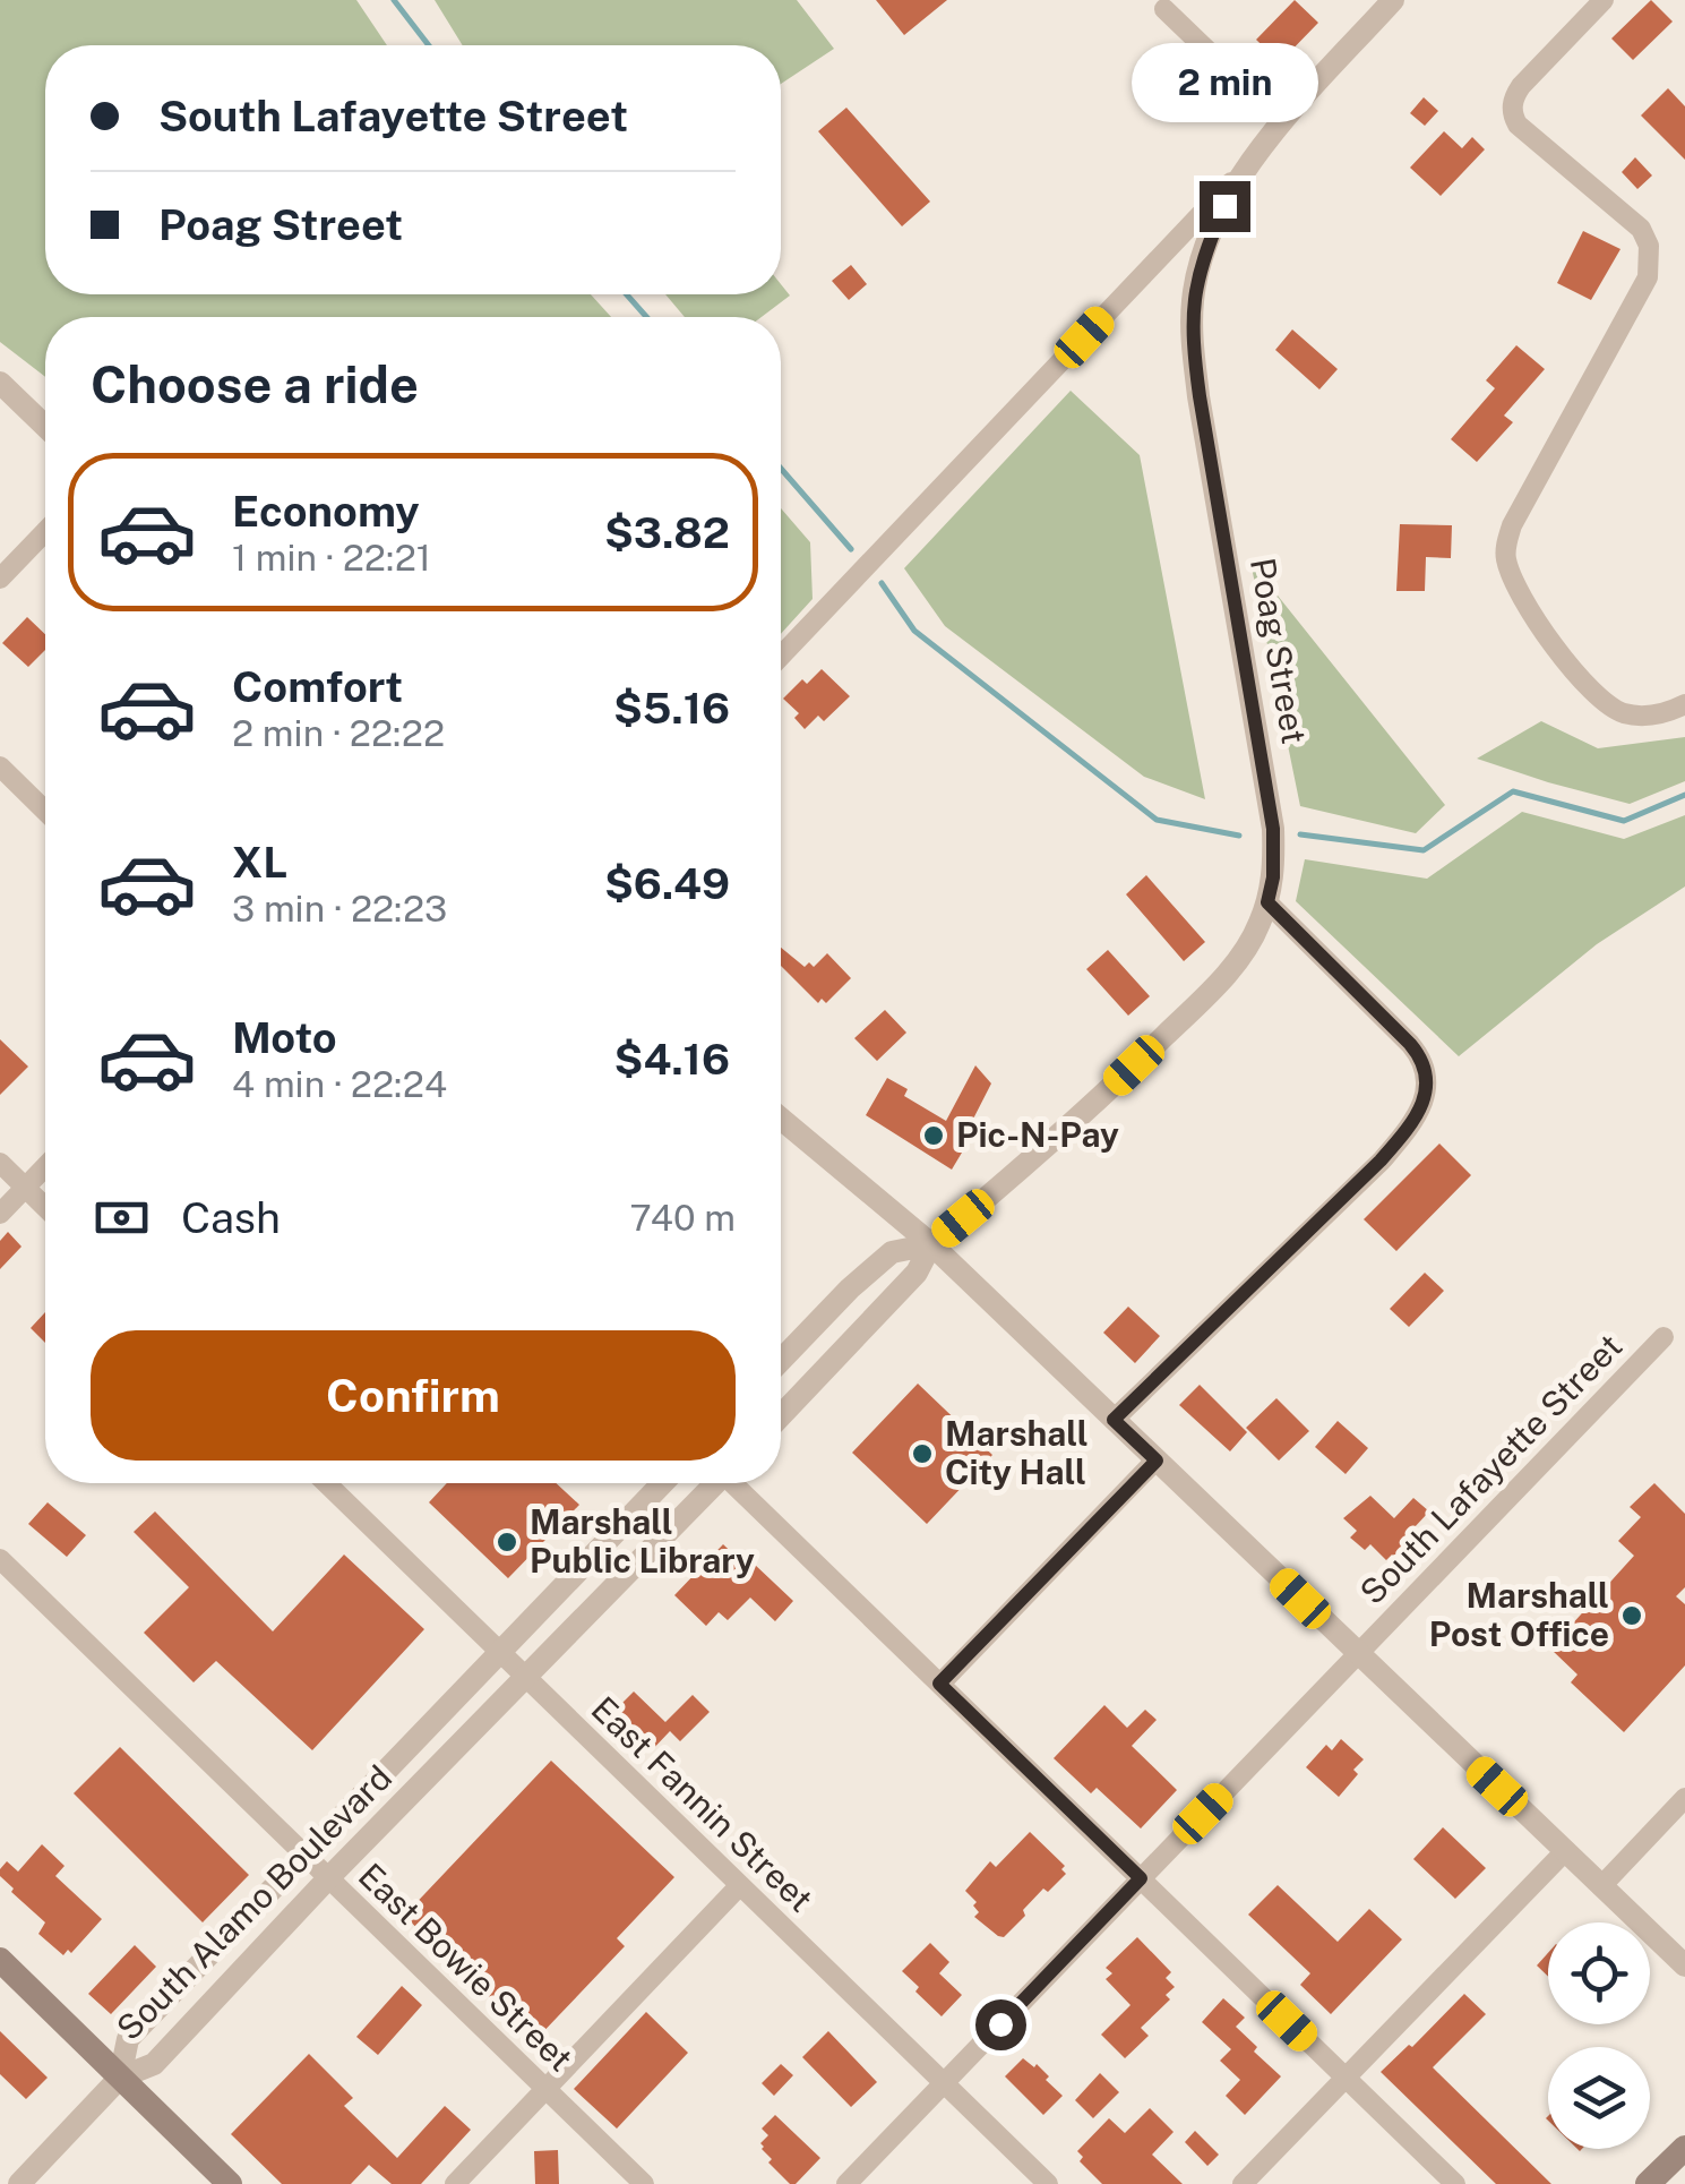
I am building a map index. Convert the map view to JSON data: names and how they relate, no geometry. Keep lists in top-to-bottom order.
{
  "streets": {
    "street": [
      "Poag Street",
      "South Lafayette Street",
      "East Fannin Street",
      "South Alamo Boulevard",
      "East Bowie Street"
    ]
  },
  "crossings": [
    ["South Lafayette Street", "East Fannin Street"],
    ["East Fannin Street", "South Alamo Boulevard"],
    ["South Alamo Boulevard", "East Bowie Street"]
  ],
  "places": [
    "Pic-N-Pay",
    "Marshall City Hall",
    "Marshall Public Library",
    "Marshall Post Office"
  ],
  "page": {
    "bubble": "2 min",
    "banner": ["South Lafayette Street", "Poag Street"],
    "heading": "Choose a ride",
    "list": [
      {
        "name": "Economy",
        "note": "1 min · 22:21",
        "value": "$3.82"
      },
      {
        "name": "Comfort",
        "note": "2 min · 22:22",
        "value": "$5.16"
      },
      {
        "name": "XL",
        "note": "3 min · 22:23",
        "value": "$6.49"
      },
      {
        "name": "Moto",
        "note": "4 min · 22:24",
        "value": "$4.16"
      }
    ],
    "pay": ["Cash", "740 m"],
    "buttons": "Confirm"
  }
}
